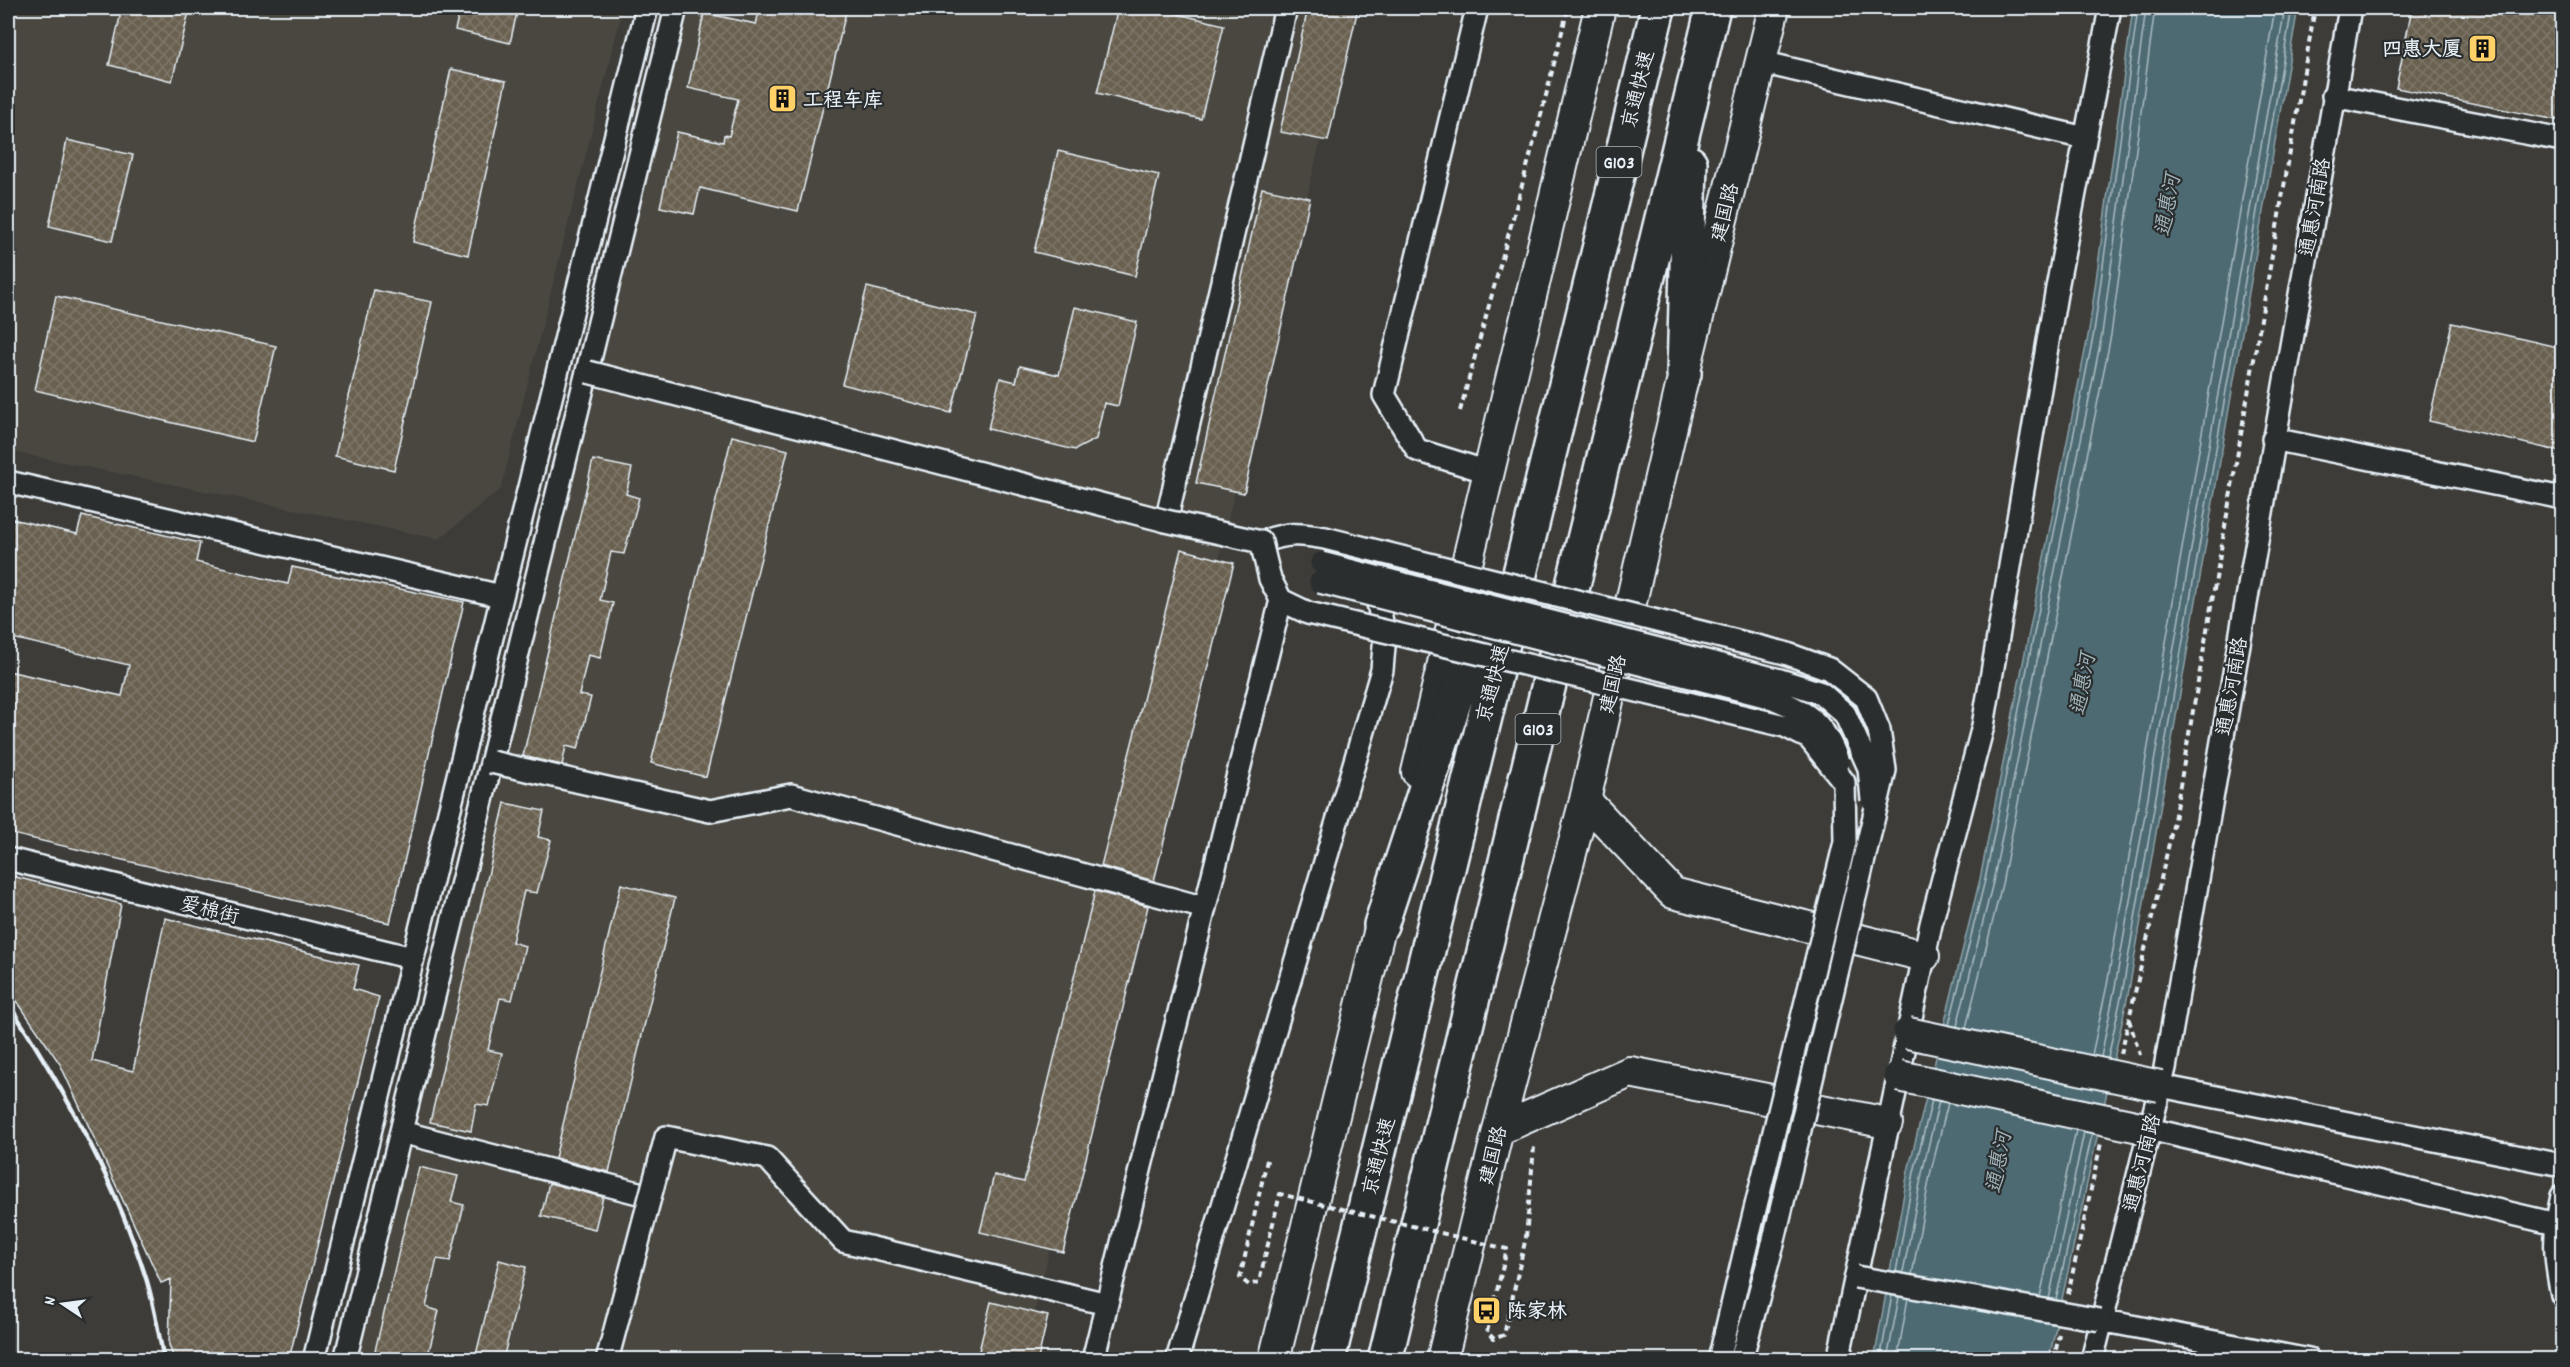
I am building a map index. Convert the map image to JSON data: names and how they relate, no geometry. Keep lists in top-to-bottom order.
{
  "streets": {
    "highway": ["京通快速", "G103"],
    "main road": ["建国路"],
    "street": ["通惠河南路", "爱棉街"]
  },
  "water": ["通惠河"],
  "places": {
    "building": ["四惠大厦", "工程车库"],
    "bus stop": ["陈家林"]
  },
  "north": "left"
}
